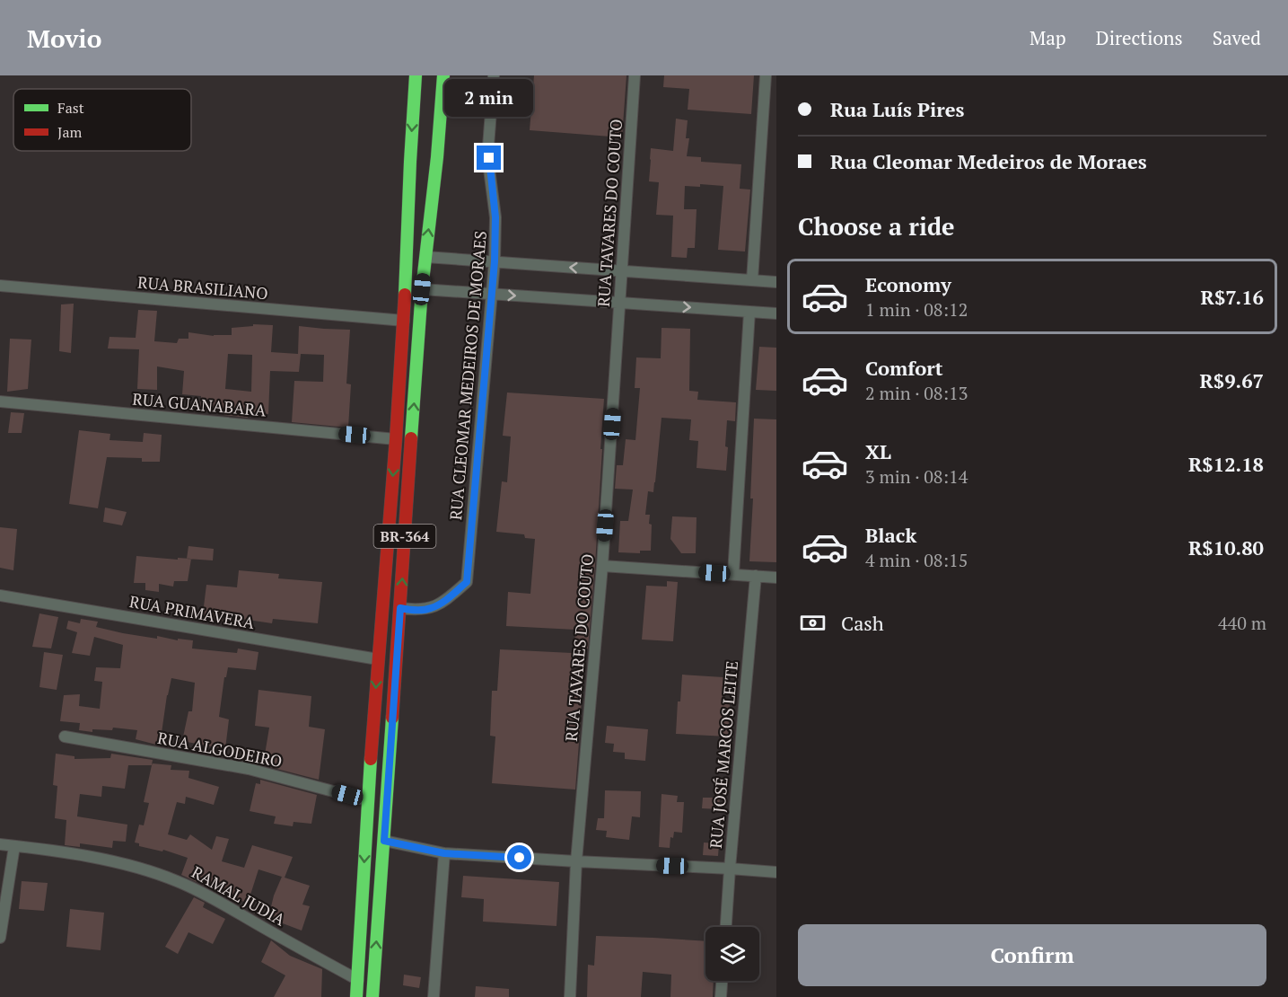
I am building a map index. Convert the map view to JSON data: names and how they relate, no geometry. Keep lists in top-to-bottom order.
{
  "streets": {
    "highway": ["BR-364"],
    "street": [
      "RUA TAVARES DO COUTO",
      "RUA BRASILIANO",
      "RUA CLEOMAR MEDEIROS DE MORAES",
      "RUA GUANABARA",
      "RUA PRIMAVERA",
      "RUA ALGODEIRO",
      "RUA JOSÉ MARCOS LEITE",
      "RAMAL JUDIA"
    ]
  },
  "crossings": [
    ["RUA BRASILIANO", "BR-364"],
    ["RUA CLEOMAR MEDEIROS DE MORAES", "BR-364"],
    ["RUA GUANABARA", "BR-364"],
    ["BR-364", "RUA PRIMAVERA"],
    ["BR-364", "RUA ALGODEIRO"],
    ["BR-364", "RAMAL JUDIA"]
  ],
  "legend": ["Fast", "Jam"],
  "page": {
    "header": "Movio",
    "nav": ["Map", "Directions", "Saved"],
    "banner": ["Rua Luís Pires", "Rua Cleomar Medeiros de Moraes"],
    "bubble": "2 min",
    "heading": "Choose a ride",
    "list": [
      {
        "name": "Economy",
        "note": "1 min · 08:12",
        "value": "R$7.16"
      },
      {
        "name": "Comfort",
        "note": "2 min · 08:13",
        "value": "R$9.67"
      },
      {
        "name": "XL",
        "note": "3 min · 08:14",
        "value": "R$12.18"
      },
      {
        "name": "Black",
        "note": "4 min · 08:15",
        "value": "R$10.80"
      }
    ],
    "pay": ["Cash", "440 m"],
    "buttons": "Confirm"
  }
}
